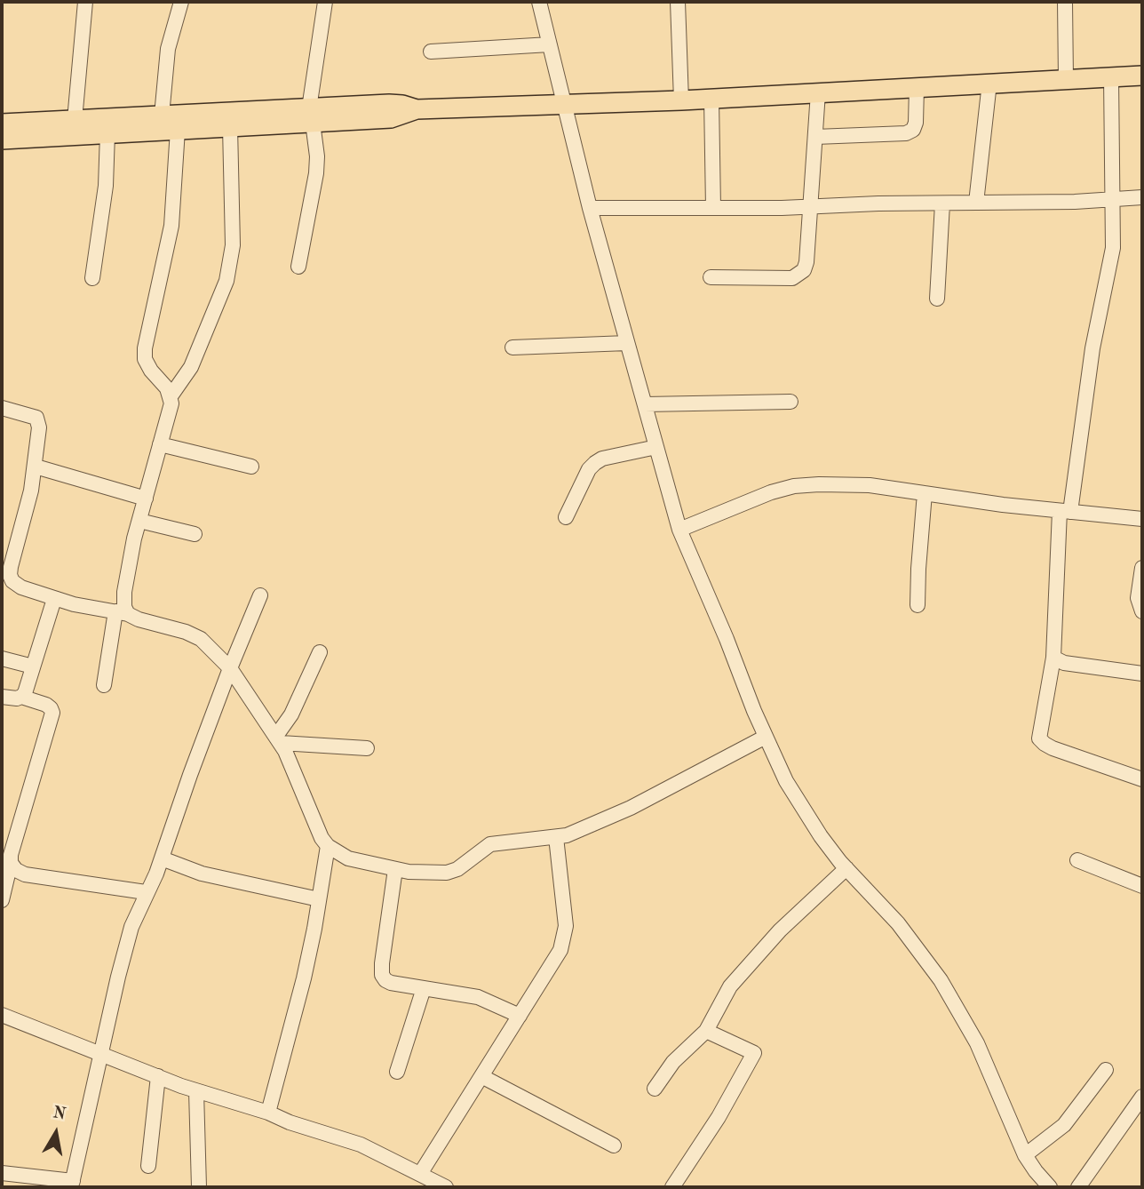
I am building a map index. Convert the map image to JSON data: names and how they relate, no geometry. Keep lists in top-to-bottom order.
{
  "north": "top"
}
